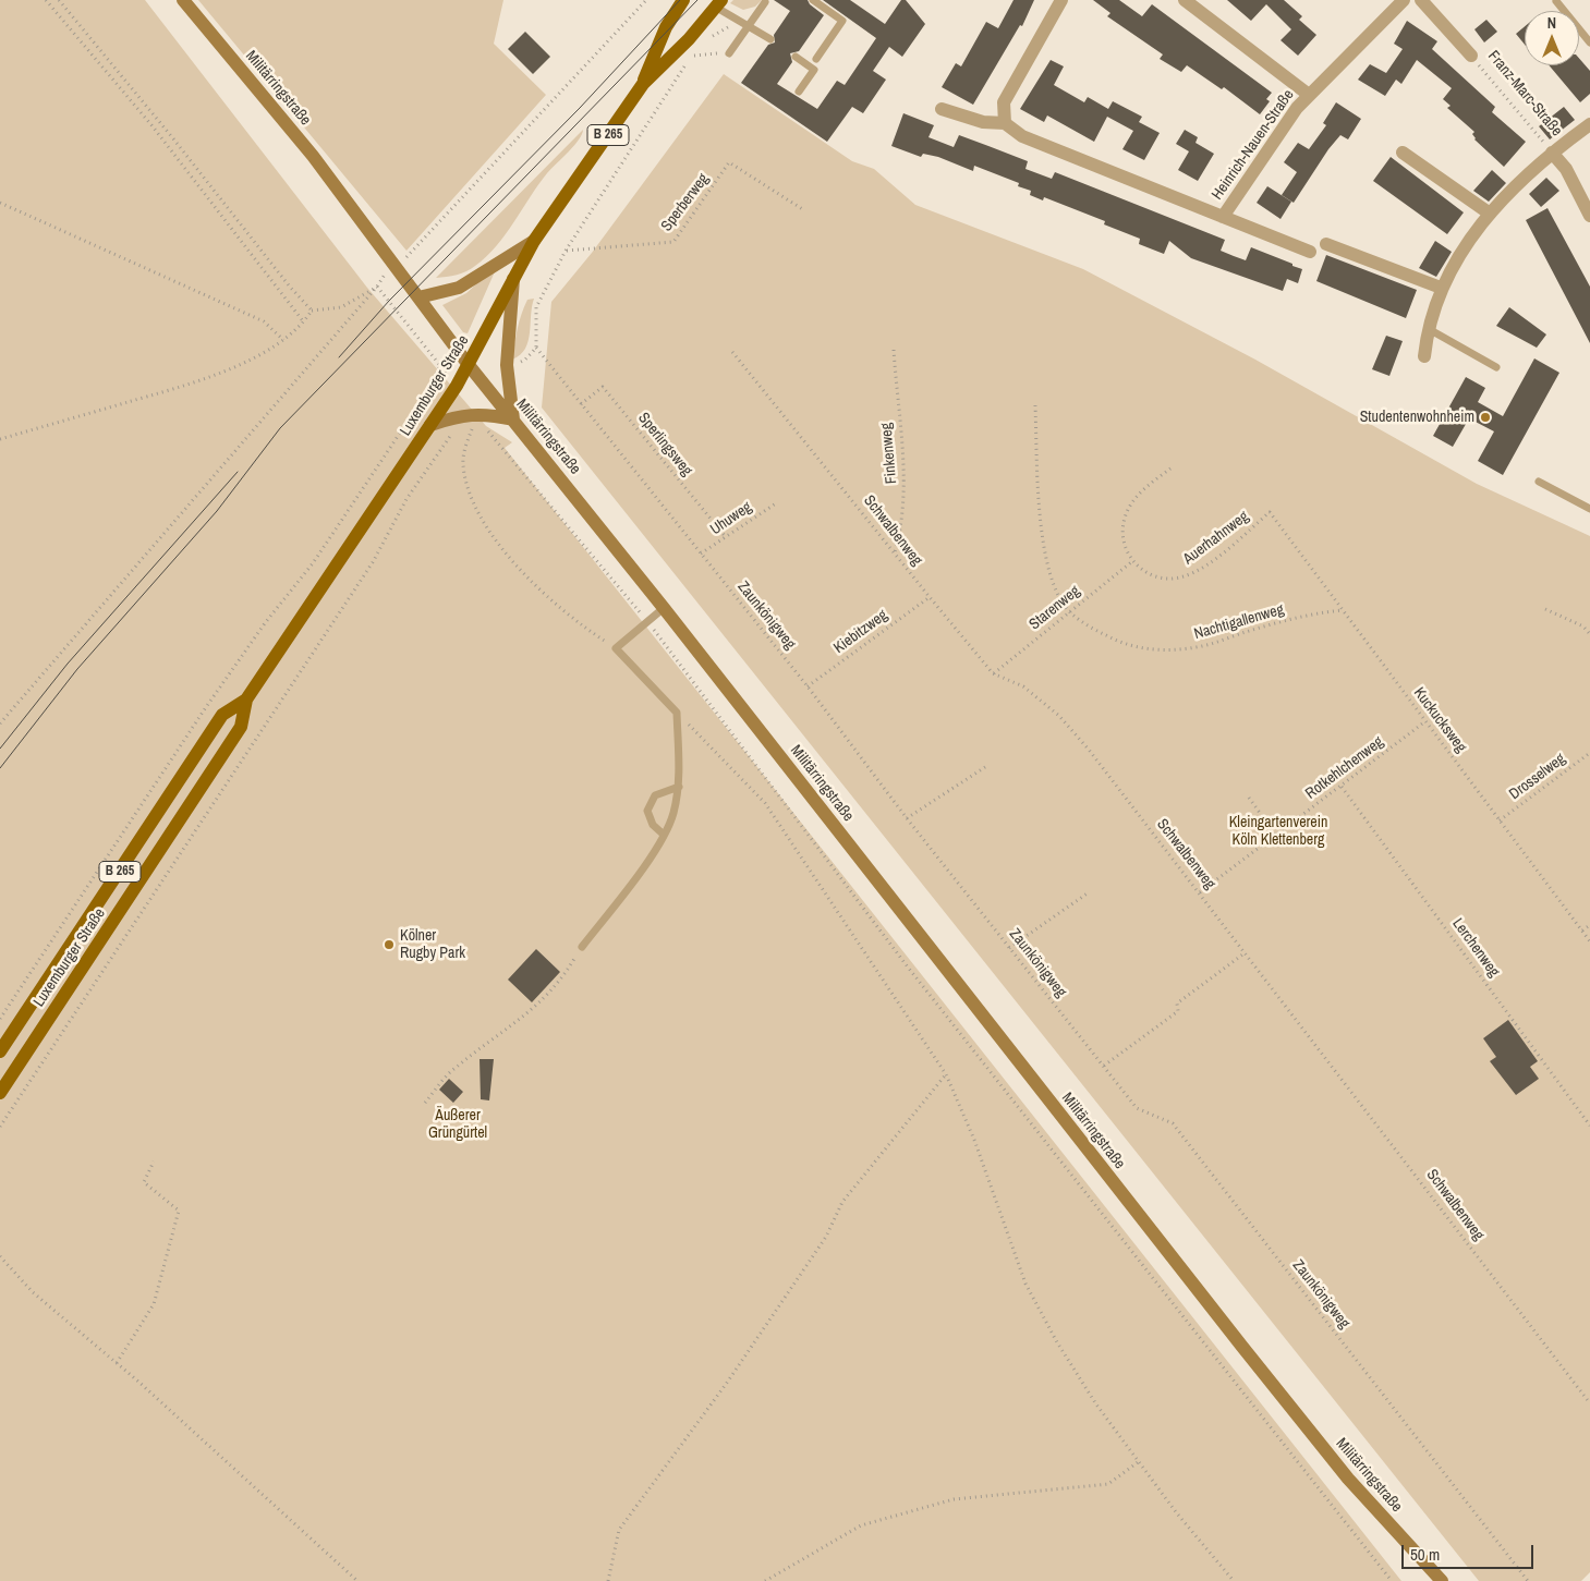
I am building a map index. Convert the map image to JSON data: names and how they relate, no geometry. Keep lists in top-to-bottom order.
{
  "streets": {
    "main road": ["Militärringstraße", "B 265", "Luxemburger Straße"],
    "street": ["Franz-Marc-Straße", "Heinrich-Nauen-Straße"],
    "path": [
      "Sperberweg",
      "Sperlingsweg",
      "Finkenweg",
      "Uhuweg",
      "Schwalbenweg",
      "Auerhahnweg",
      "Starenweg",
      "Zaunkönigweg",
      "Nachtigallenweg",
      "Kiebitzweg",
      "Kuckucksweg",
      "Rotkehlchenweg",
      "Drosselweg",
      "Lerchenweg"
    ]
  },
  "crossings": [
    ["Militärringstraße", "Luxemburger Straße"],
    ["Sperlingsweg", "Uhuweg"],
    ["Sperlingsweg", "Zaunkönigweg"],
    ["Finkenweg", "Schwalbenweg"],
    ["Uhuweg", "Zaunkönigweg"],
    ["Schwalbenweg", "Starenweg"],
    ["Schwalbenweg", "Kiebitzweg"],
    ["Schwalbenweg", "Rotkehlchenweg"],
    ["Auerhahnweg", "Starenweg"],
    ["Auerhahnweg", "Kuckucksweg"],
    ["Starenweg", "Nachtigallenweg"],
    ["Zaunkönigweg", "Kiebitzweg"],
    ["Nachtigallenweg", "Kuckucksweg"],
    ["Kuckucksweg", "Rotkehlchenweg"],
    ["Kuckucksweg", "Drosselweg"],
    ["Rotkehlchenweg", "Lerchenweg"]
  ],
  "parks": ["Kleingartenverein Köln Klettenberg", "Äußerer Grüngürtel"],
  "places": ["Studentenwohnheim", "Kölner Rugby Park"],
  "scale_bar": "50 m",
  "north": "top"
}
